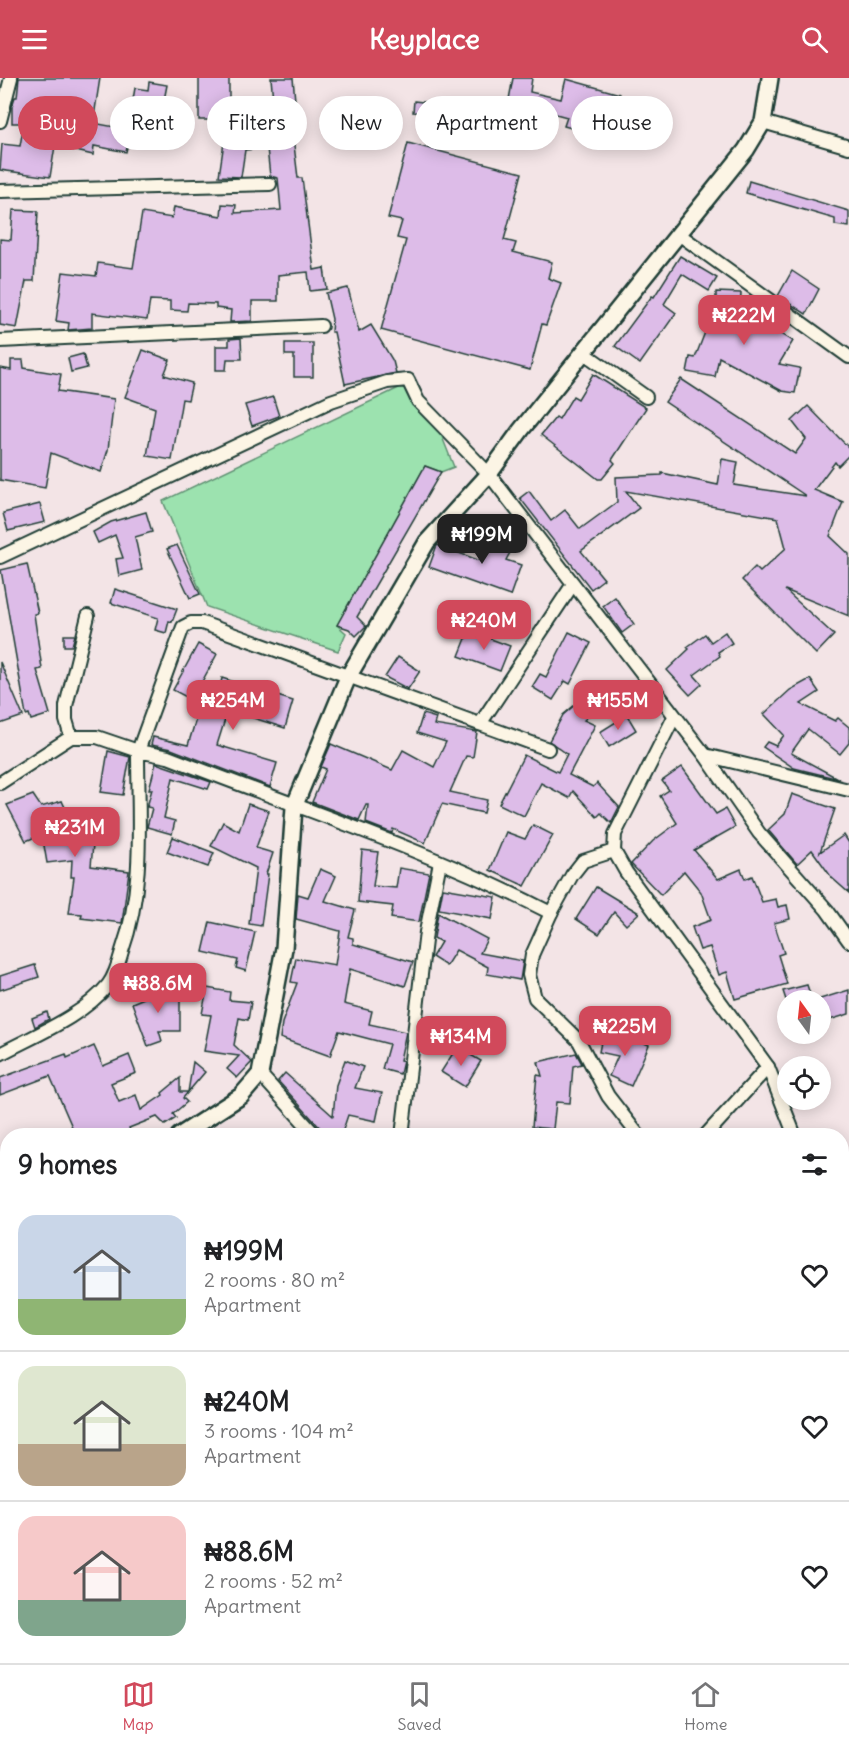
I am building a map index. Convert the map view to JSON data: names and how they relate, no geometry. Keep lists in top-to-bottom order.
{
  "north": "top",
  "page": {
    "header": "Keyplace",
    "chip": [
      "Buy",
      "Rent",
      "Filters",
      "New",
      "Apartment",
      "House"
    ],
    "price": [
      "₦222M",
      "₦199M",
      "₦240M",
      "₦254M",
      "₦155M",
      "₦231M",
      "₦88.6M",
      "₦225M",
      "₦134M"
    ],
    "heading": "9 homes",
    "list": [
      {
        "name": "₦199M",
        "note": "2 rooms · 80 m² · Apartment"
      },
      {
        "name": "₦240M",
        "note": "3 rooms · 104 m² · Apartment"
      },
      {
        "name": "₦88.6M",
        "note": "2 rooms · 52 m² · Apartment"
      }
    ],
    "tabs": ["Map", "Saved", "Home"]
  }
}
